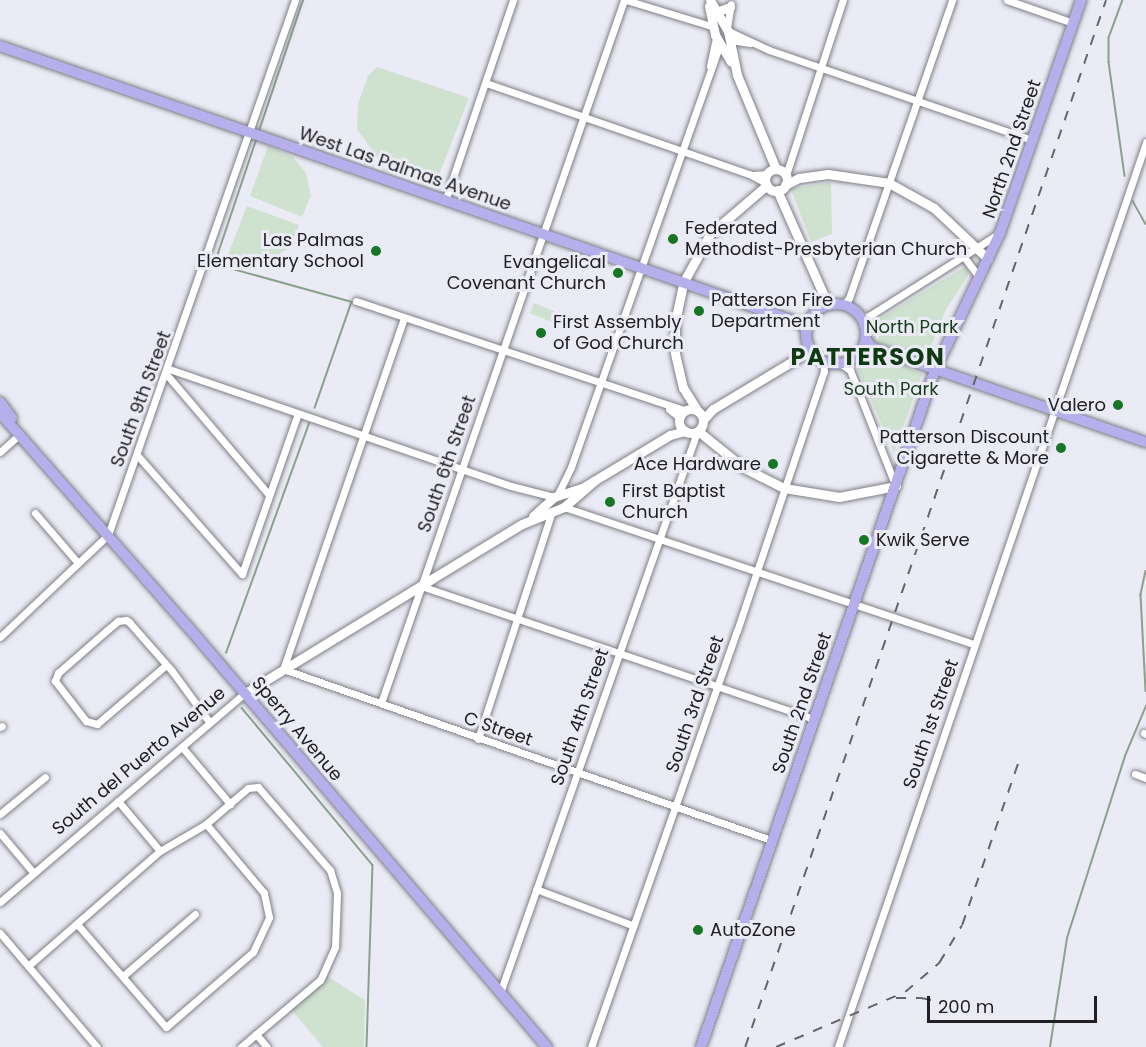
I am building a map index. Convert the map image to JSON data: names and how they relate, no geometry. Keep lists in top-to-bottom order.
{
  "streets": {
    "main road": [
      "North 2nd Street",
      "West Las Palmas Avenue",
      "South 2nd Street",
      "Sperry Avenue"
    ],
    "street": [
      "South 9th Street",
      "South 6th Street",
      "South 3rd Street",
      "South 4th Street",
      "South 1st Street",
      "C Street",
      "South del Puerto Avenue"
    ]
  },
  "crossings": [
    ["North 2nd Street", "South 2nd Street"],
    ["West Las Palmas Avenue", "South 9th Street"],
    ["West Las Palmas Avenue", "South 6th Street"],
    ["West Las Palmas Avenue", "South 3rd Street"],
    ["South 9th Street", "Sperry Avenue"],
    ["South 6th Street", "C Street"],
    ["South 6th Street", "South del Puerto Avenue"],
    ["South 2nd Street", "C Street"],
    ["South 3rd Street", "C Street"],
    ["South 4th Street", "Sperry Avenue"],
    ["South 4th Street", "C Street"],
    ["South 4th Street", "South del Puerto Avenue"],
    ["Sperry Avenue", "South del Puerto Avenue"],
    ["C Street", "South del Puerto Avenue"]
  ],
  "districts": ["PATTERSON"],
  "parks": ["North Park", "South Park"],
  "places": [
    "Federated Methodist-Presbyterian Church",
    "Las Palmas Elementary School",
    "Evangelical Covenant Church",
    "Patterson Fire Department",
    "First Assembly of God Church",
    "Valero",
    "Patterson Discount Cigarette & More",
    "Ace Hardware",
    "First Baptist Church",
    "Kwik Serve",
    "AutoZone"
  ],
  "scale_bar": "200 m"
}
